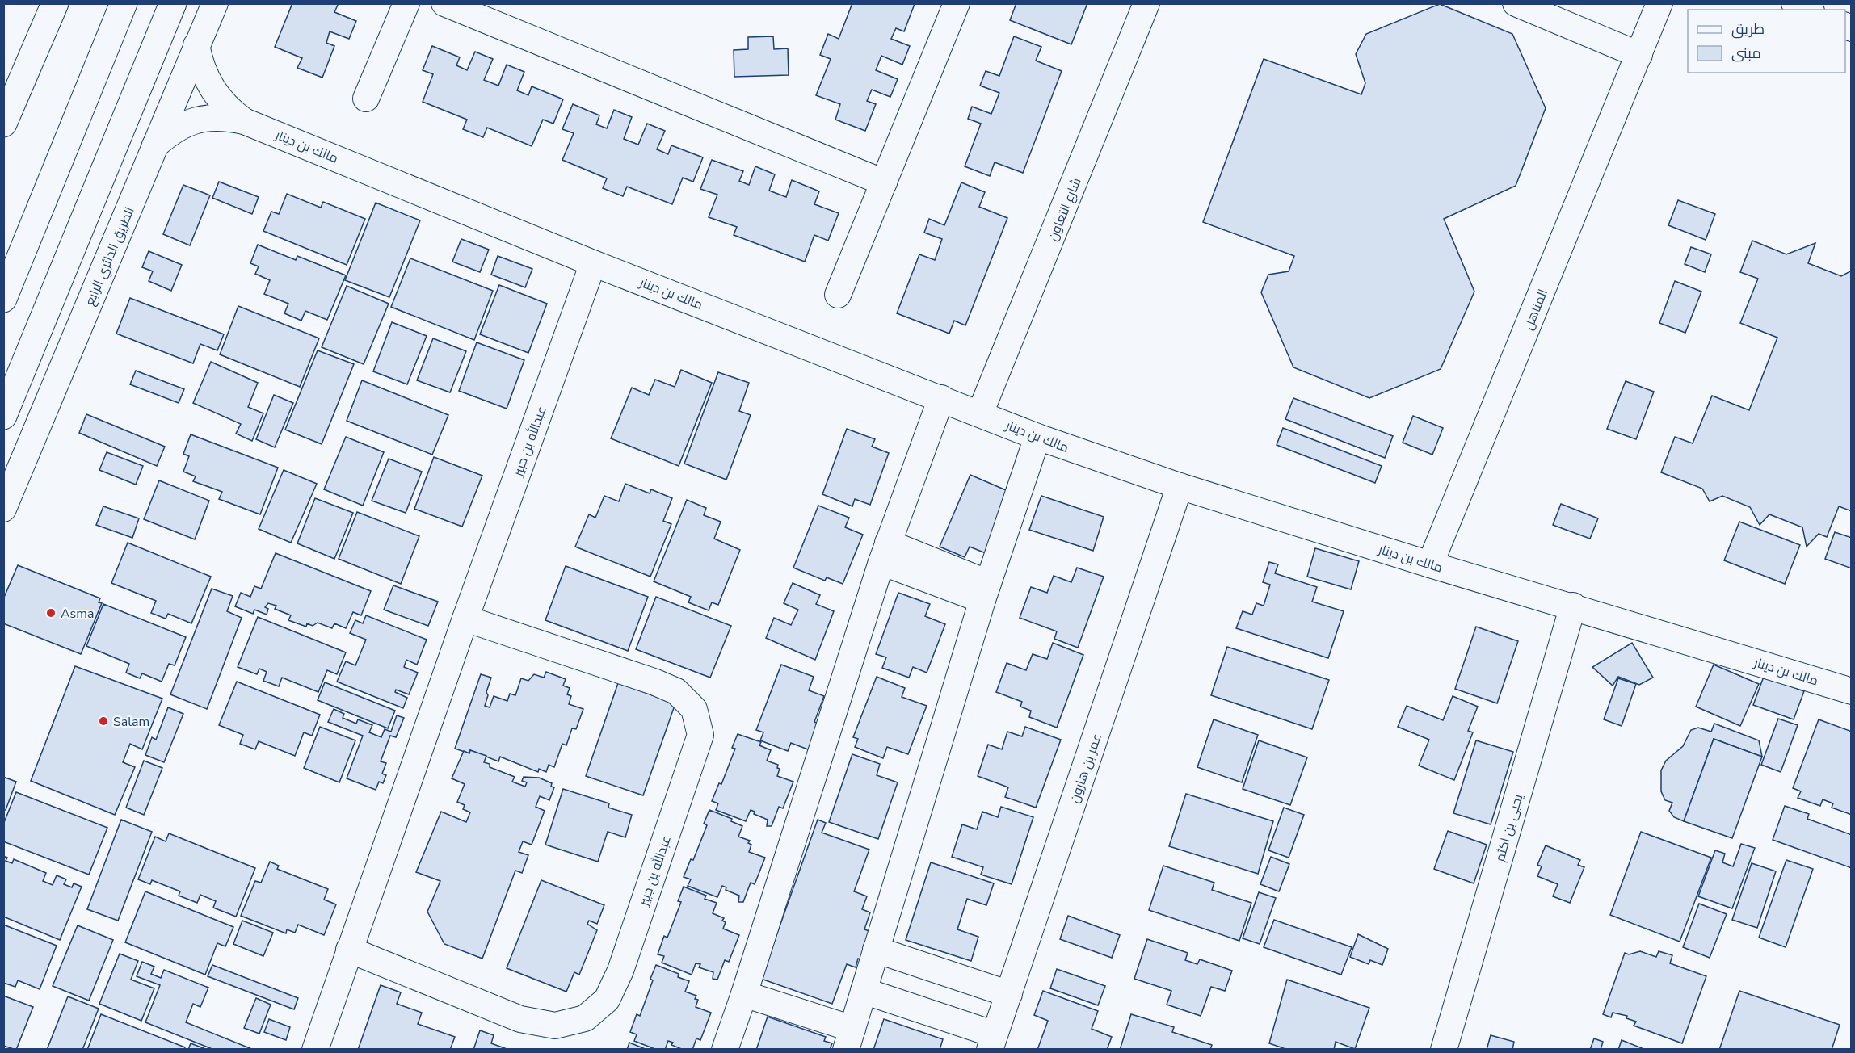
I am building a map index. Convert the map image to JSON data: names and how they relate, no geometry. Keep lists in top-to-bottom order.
{
  "streets": {
    "street": [
      "مالك بن دينار",
      "شارع التعاون",
      "الطريق الدائري الرابع",
      "المناهل",
      "عبدالله بن جبير",
      "عمر بن هارون",
      "يحيى بن اكثم"
    ]
  },
  "crossings": [
    ["مالك بن دينار", "شارع التعاون"],
    ["مالك بن دينار", "الطريق الدائري الرابع"],
    ["مالك بن دينار", "المناهل"],
    ["مالك بن دينار", "عبدالله بن جبير"],
    ["مالك بن دينار", "عمر بن هارون"],
    ["مالك بن دينار", "يحيى بن اكثم"]
  ],
  "places": ["Asma", "Salam"],
  "legend": ["طريق", "مبنى"]
}
